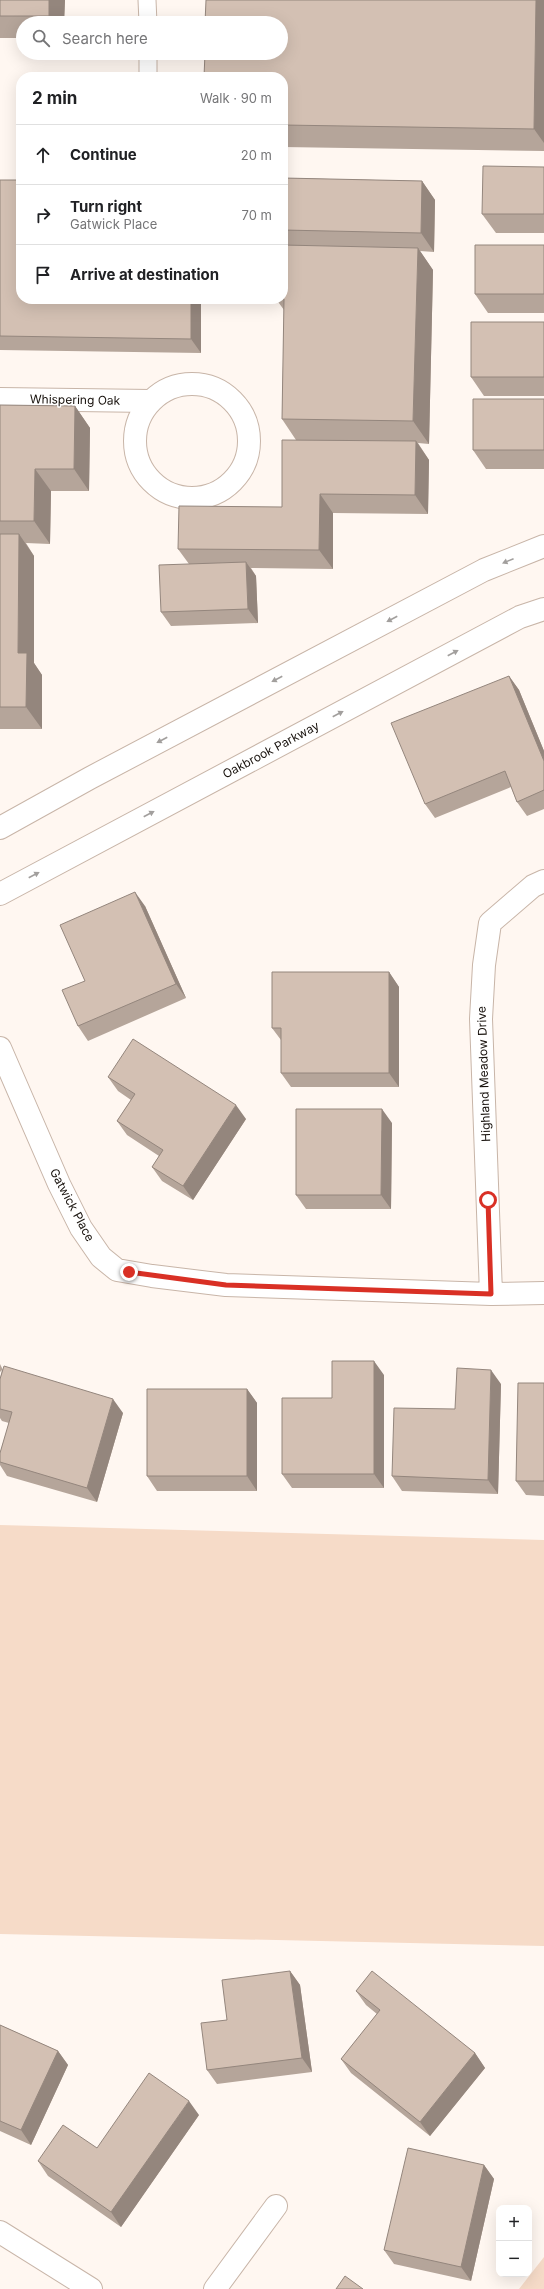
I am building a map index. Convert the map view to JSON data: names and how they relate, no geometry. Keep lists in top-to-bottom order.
{
  "streets": {
    "street": [
      "Whispering Oak",
      "Oakbrook Parkway",
      "Highland Meadow Drive",
      "Gatwick Place"
    ]
  },
  "crossings": [
    ["Highland Meadow Drive", "Gatwick Place"]
  ],
  "page": {
    "search": "Search here",
    "heading": ["2 min", "Walk · 90 m"],
    "list": [
      ["Continue", "20 m"],
      ["Turn right", "Gatwick Place", "70 m"],
      "Arrive at destination"
    ],
    "map_buttons": ["+", "−"]
  }
}
